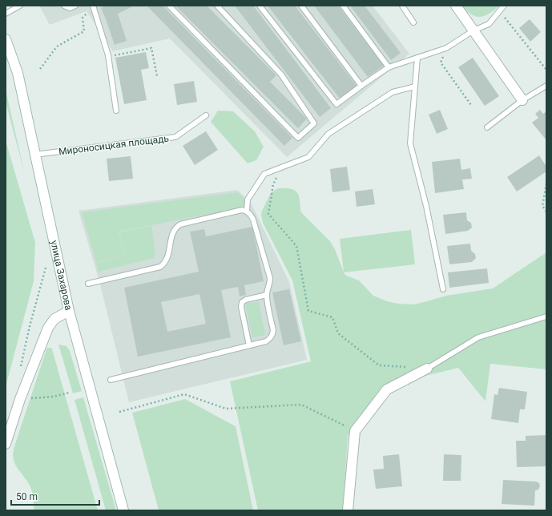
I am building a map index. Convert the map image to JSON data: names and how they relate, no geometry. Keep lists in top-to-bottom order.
{
  "streets": {
    "main road": ["улица Захарова"],
    "lane": ["Мироносицкая площадь"]
  },
  "crossings": [
    ["Мироносицкая площадь", "улица Захарова"]
  ],
  "scale_bar": "50 m"
}
